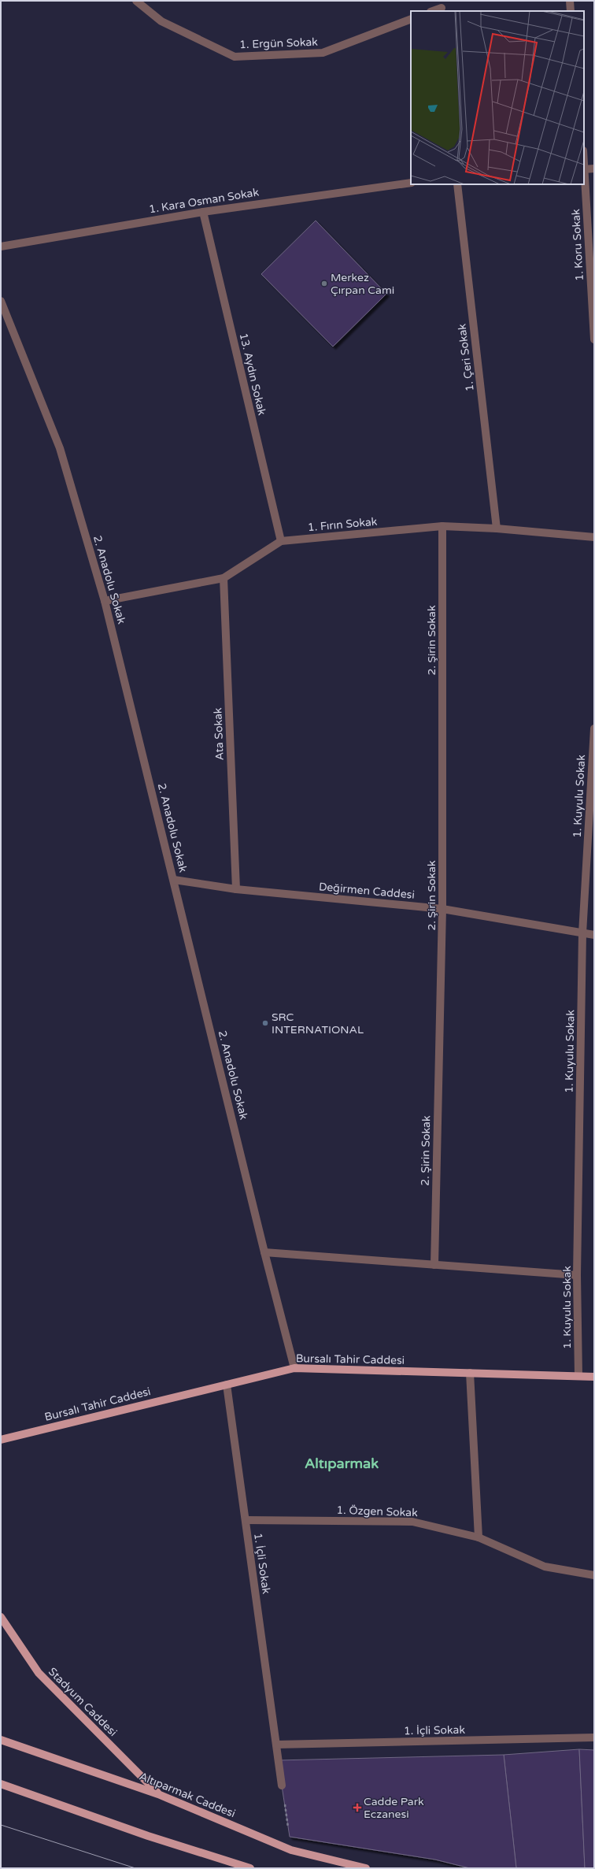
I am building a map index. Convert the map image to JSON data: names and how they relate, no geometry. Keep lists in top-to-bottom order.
{
  "streets": {
    "main road": ["Bursalı Tahir Caddesi", "Stadyum Caddesi", "Altıparmak Caddesi"],
    "street": [
      "1. Ergün Sokak",
      "1. Kara Osman Sokak",
      "1. Koru Sokak",
      "1. Çeri Sokak",
      "13. Aydın Sokak",
      "1. Fırın Sokak",
      "2. Anadolu Sokak",
      "2. Şirin Sokak",
      "Ata Sokak",
      "1. Kuyulu Sokak",
      "Değirmen Caddesi",
      "1. Özgen Sokak",
      "1. İçli Sokak"
    ]
  },
  "crossings": [
    ["1. Kara Osman Sokak", "13. Aydın Sokak"],
    ["1. Çeri Sokak", "1. Fırın Sokak"],
    ["13. Aydın Sokak", "1. Fırın Sokak"],
    ["1. Fırın Sokak", "2. Anadolu Sokak"],
    ["1. Fırın Sokak", "2. Şirin Sokak"],
    ["1. Fırın Sokak", "Ata Sokak"],
    ["2. Anadolu Sokak", "Değirmen Caddesi"],
    ["2. Anadolu Sokak", "Bursalı Tahir Caddesi"],
    ["2. Şirin Sokak", "Değirmen Caddesi"],
    ["Ata Sokak", "Değirmen Caddesi"],
    ["1. Kuyulu Sokak", "Değirmen Caddesi"],
    ["1. Kuyulu Sokak", "Bursalı Tahir Caddesi"],
    ["Bursalı Tahir Caddesi", "1. İçli Sokak"],
    ["1. Özgen Sokak", "1. İçli Sokak"],
    ["Stadyum Caddesi", "Altıparmak Caddesi"]
  ],
  "districts": ["Altıparmak"],
  "places": {
    "other": ["Merkez Çırpan Cami", "SRC INTERNATIONAL"],
    "health": ["Cadde Park Eczanesi"]
  }
}
